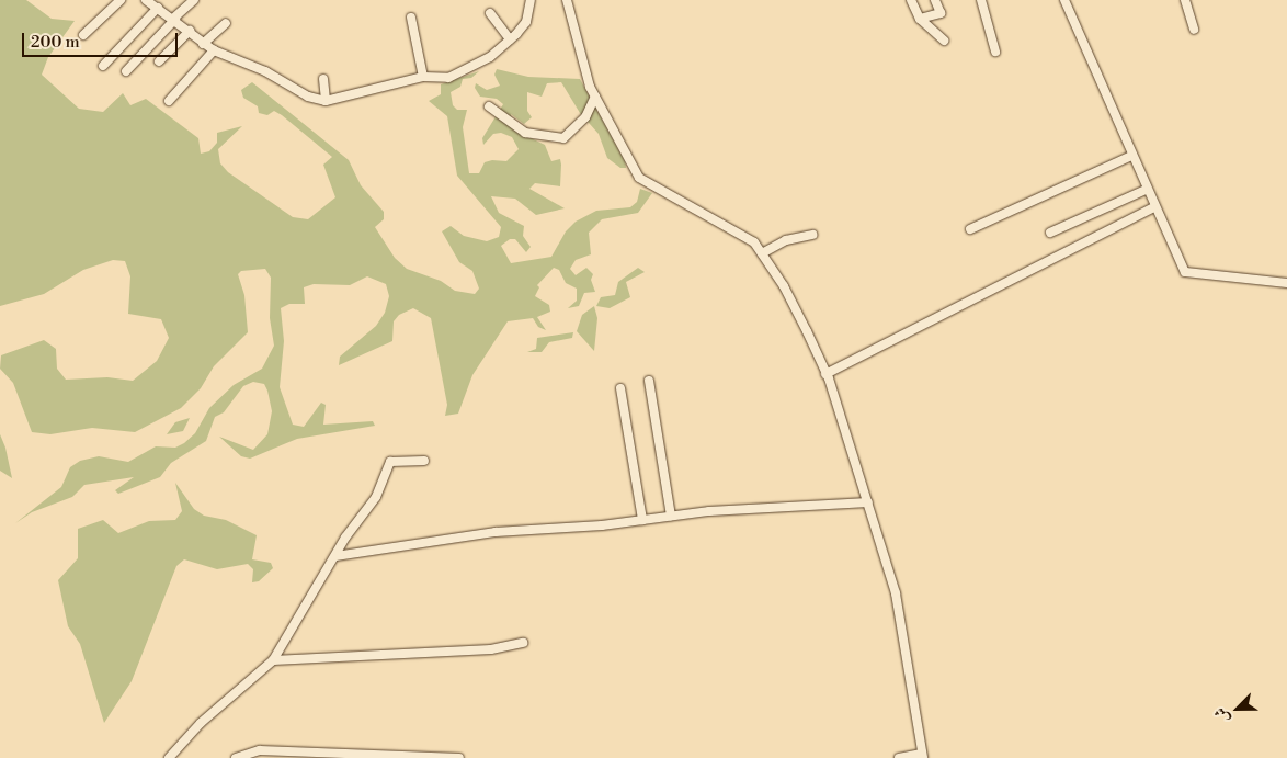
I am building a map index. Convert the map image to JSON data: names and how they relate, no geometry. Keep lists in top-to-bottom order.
{
  "scale_bar": "200 m",
  "north": "bottom left"
}
